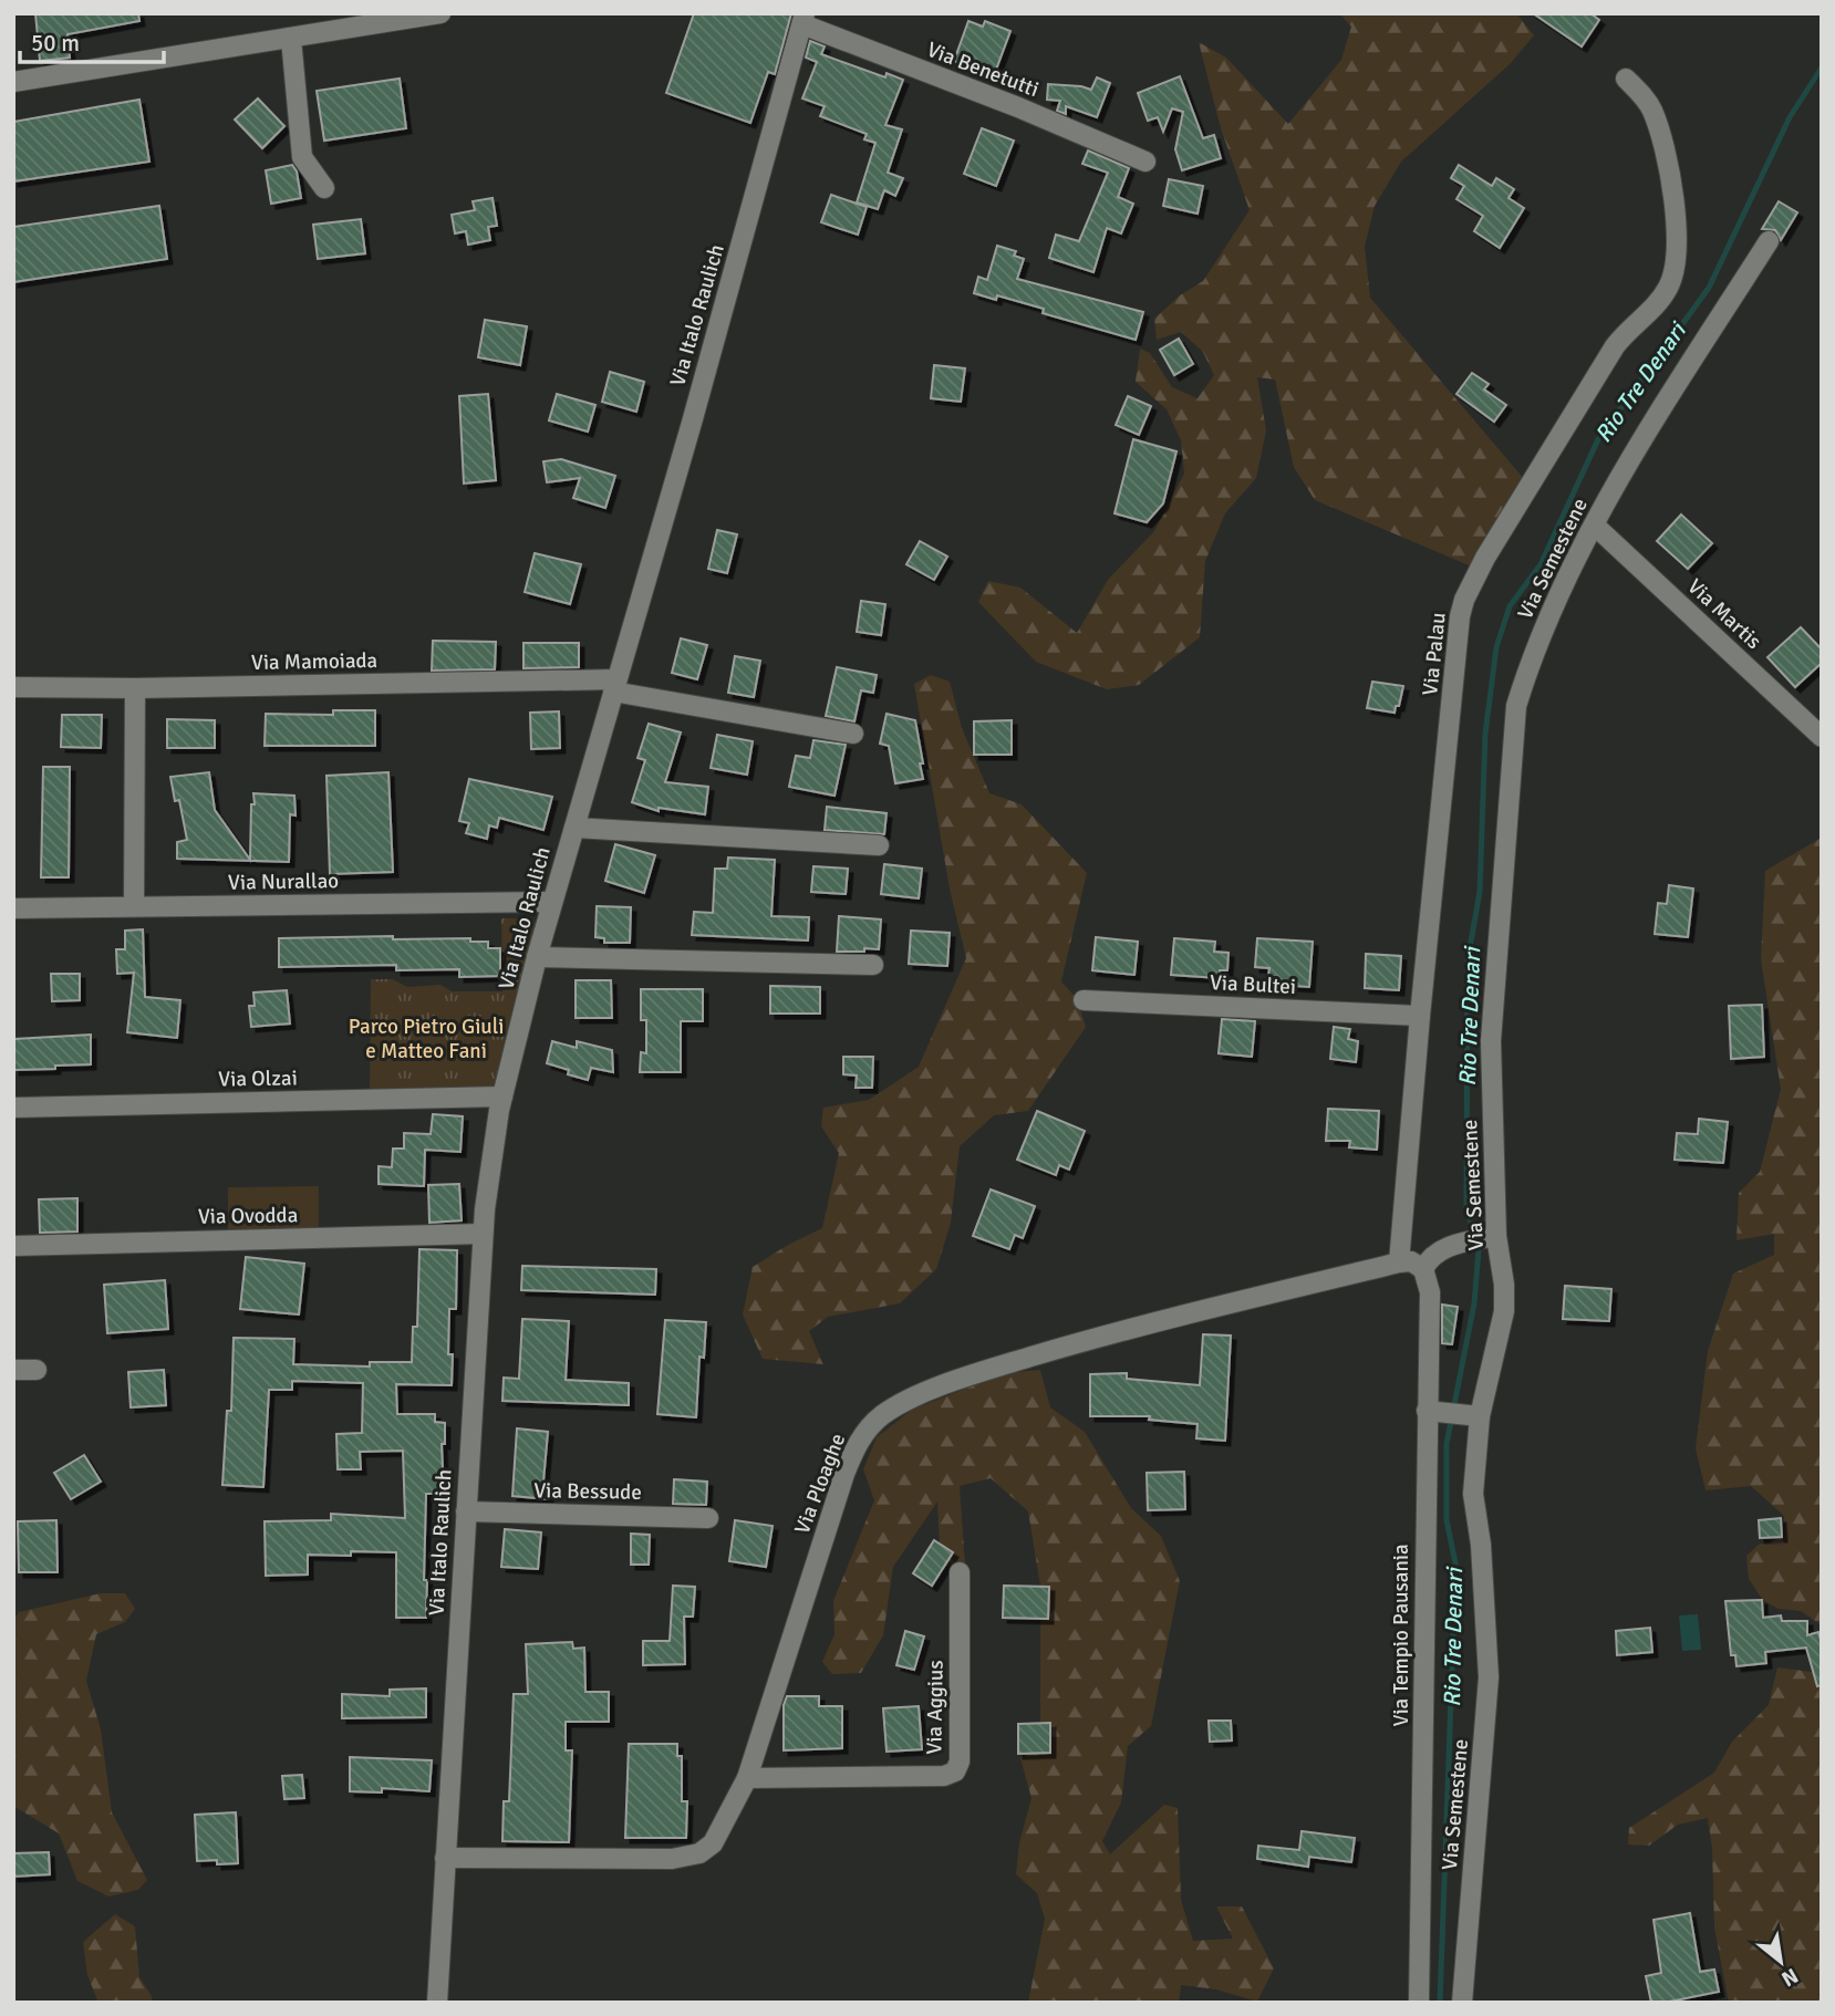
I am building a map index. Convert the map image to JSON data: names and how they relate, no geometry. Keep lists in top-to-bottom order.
{
  "streets": {
    "street": [
      "Via Benetutti",
      "Via Italo Raulich",
      "Via Semestene",
      "Via Martis",
      "Via Palau",
      "Via Mamoiada",
      "Via Nurallao",
      "Via Bultei",
      "Via Olzai",
      "Via Ovodda",
      "Via Ploaghe",
      "Via Bessude",
      "Via Tempio Pausania",
      "Via Aggius"
    ]
  },
  "crossings": [
    ["Via Benetutti", "Via Italo Raulich"],
    ["Via Italo Raulich", "Via Mamoiada"],
    ["Via Italo Raulich", "Via Nurallao"],
    ["Via Italo Raulich", "Via Olzai"],
    ["Via Italo Raulich", "Via Ovodda"],
    ["Via Italo Raulich", "Via Ploaghe"],
    ["Via Italo Raulich", "Via Bessude"],
    ["Via Semestene", "Via Martis"],
    ["Via Palau", "Via Bultei"],
    ["Via Palau", "Via Ploaghe"],
    ["Via Ploaghe", "Via Tempio Pausania"],
    ["Via Ploaghe", "Via Aggius"]
  ],
  "water": ["Rio Tre Denari"],
  "parks": ["Parco Pietro Giuli e Matteo Fani"],
  "scale_bar": "50 m",
  "north": "bottom right"
}
